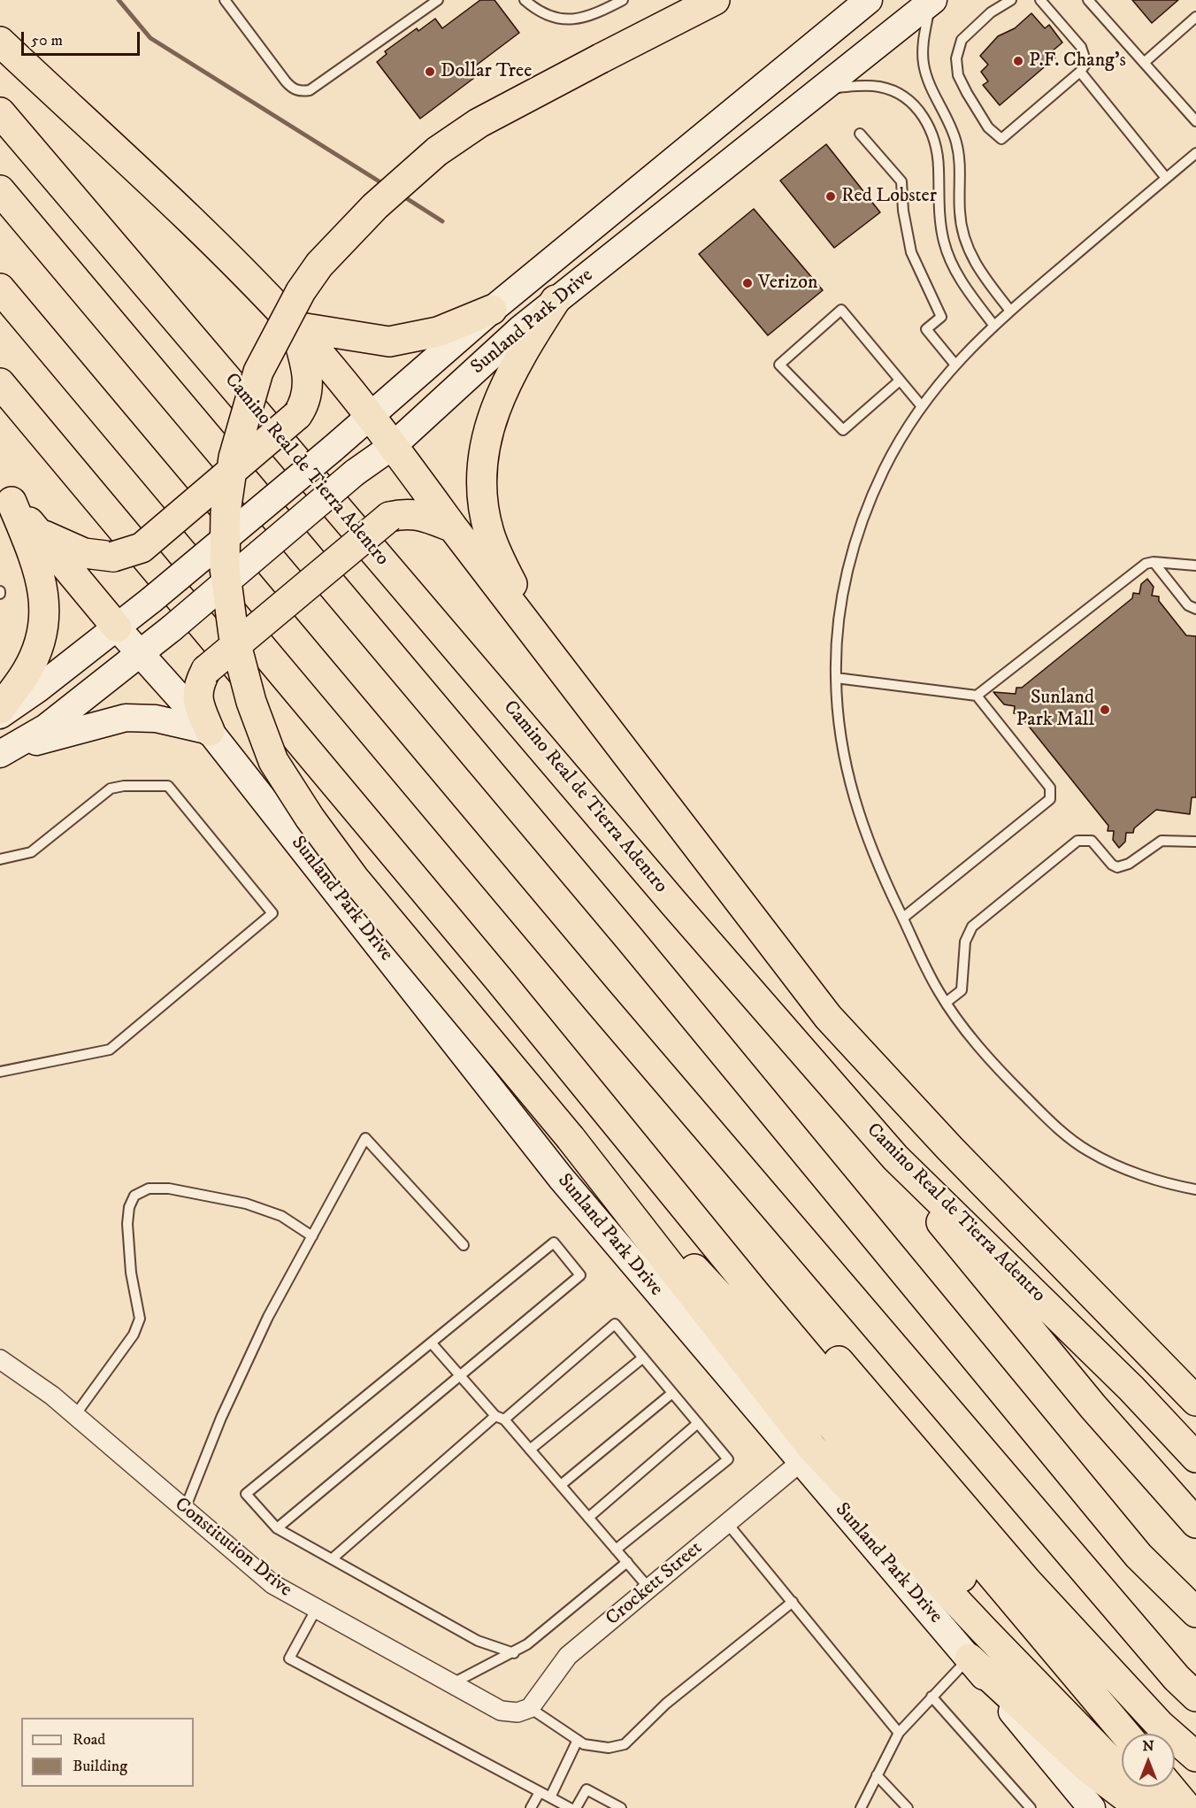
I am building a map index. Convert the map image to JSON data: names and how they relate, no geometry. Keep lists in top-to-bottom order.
{
  "streets": {
    "highway": ["Camino Real de Tierra Adentro"],
    "main road": ["Sunland Park Drive"],
    "street": ["Constitution Drive", "Crockett Street"]
  },
  "crossings": [
    ["Sunland Park Drive", "Crockett Street"],
    ["Constitution Drive", "Crockett Street"]
  ],
  "places": [
    "P.F. Chang's",
    "Dollar Tree",
    "Red Lobster",
    "Verizon",
    "Sunland Park Mall"
  ],
  "legend": ["Road", "Building"],
  "scale_bar": "50 m",
  "north": "top"
}
